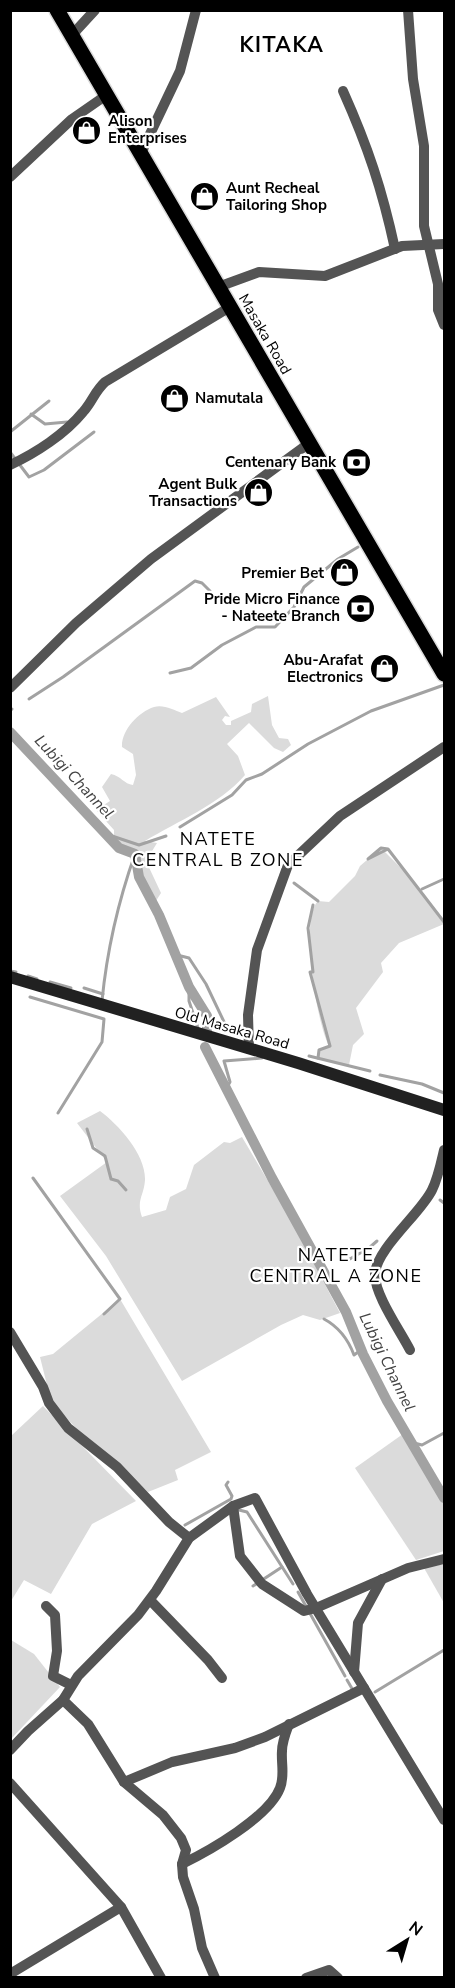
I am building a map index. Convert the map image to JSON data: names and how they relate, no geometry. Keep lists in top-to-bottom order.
{
  "streets": {
    "main road": ["Masaka Road", "Old Masaka Road"]
  },
  "districts": ["KITAKA", "NATETE CENTRAL B ZONE", "NATETE CENTRAL A ZONE"],
  "water": ["Lubigi Channel"],
  "places": {
    "shop": [
      "Alison Enterprises",
      "Aunt Recheal Tailoring Shop",
      "Namutala",
      "Agent Bulk Transactions",
      "Premier Bet",
      "Abu-Arafat Electronics"
    ],
    "bank": ["Centenary Bank", "Pride Micro Finance - Nateete Branch"]
  },
  "north": "top right"
}
